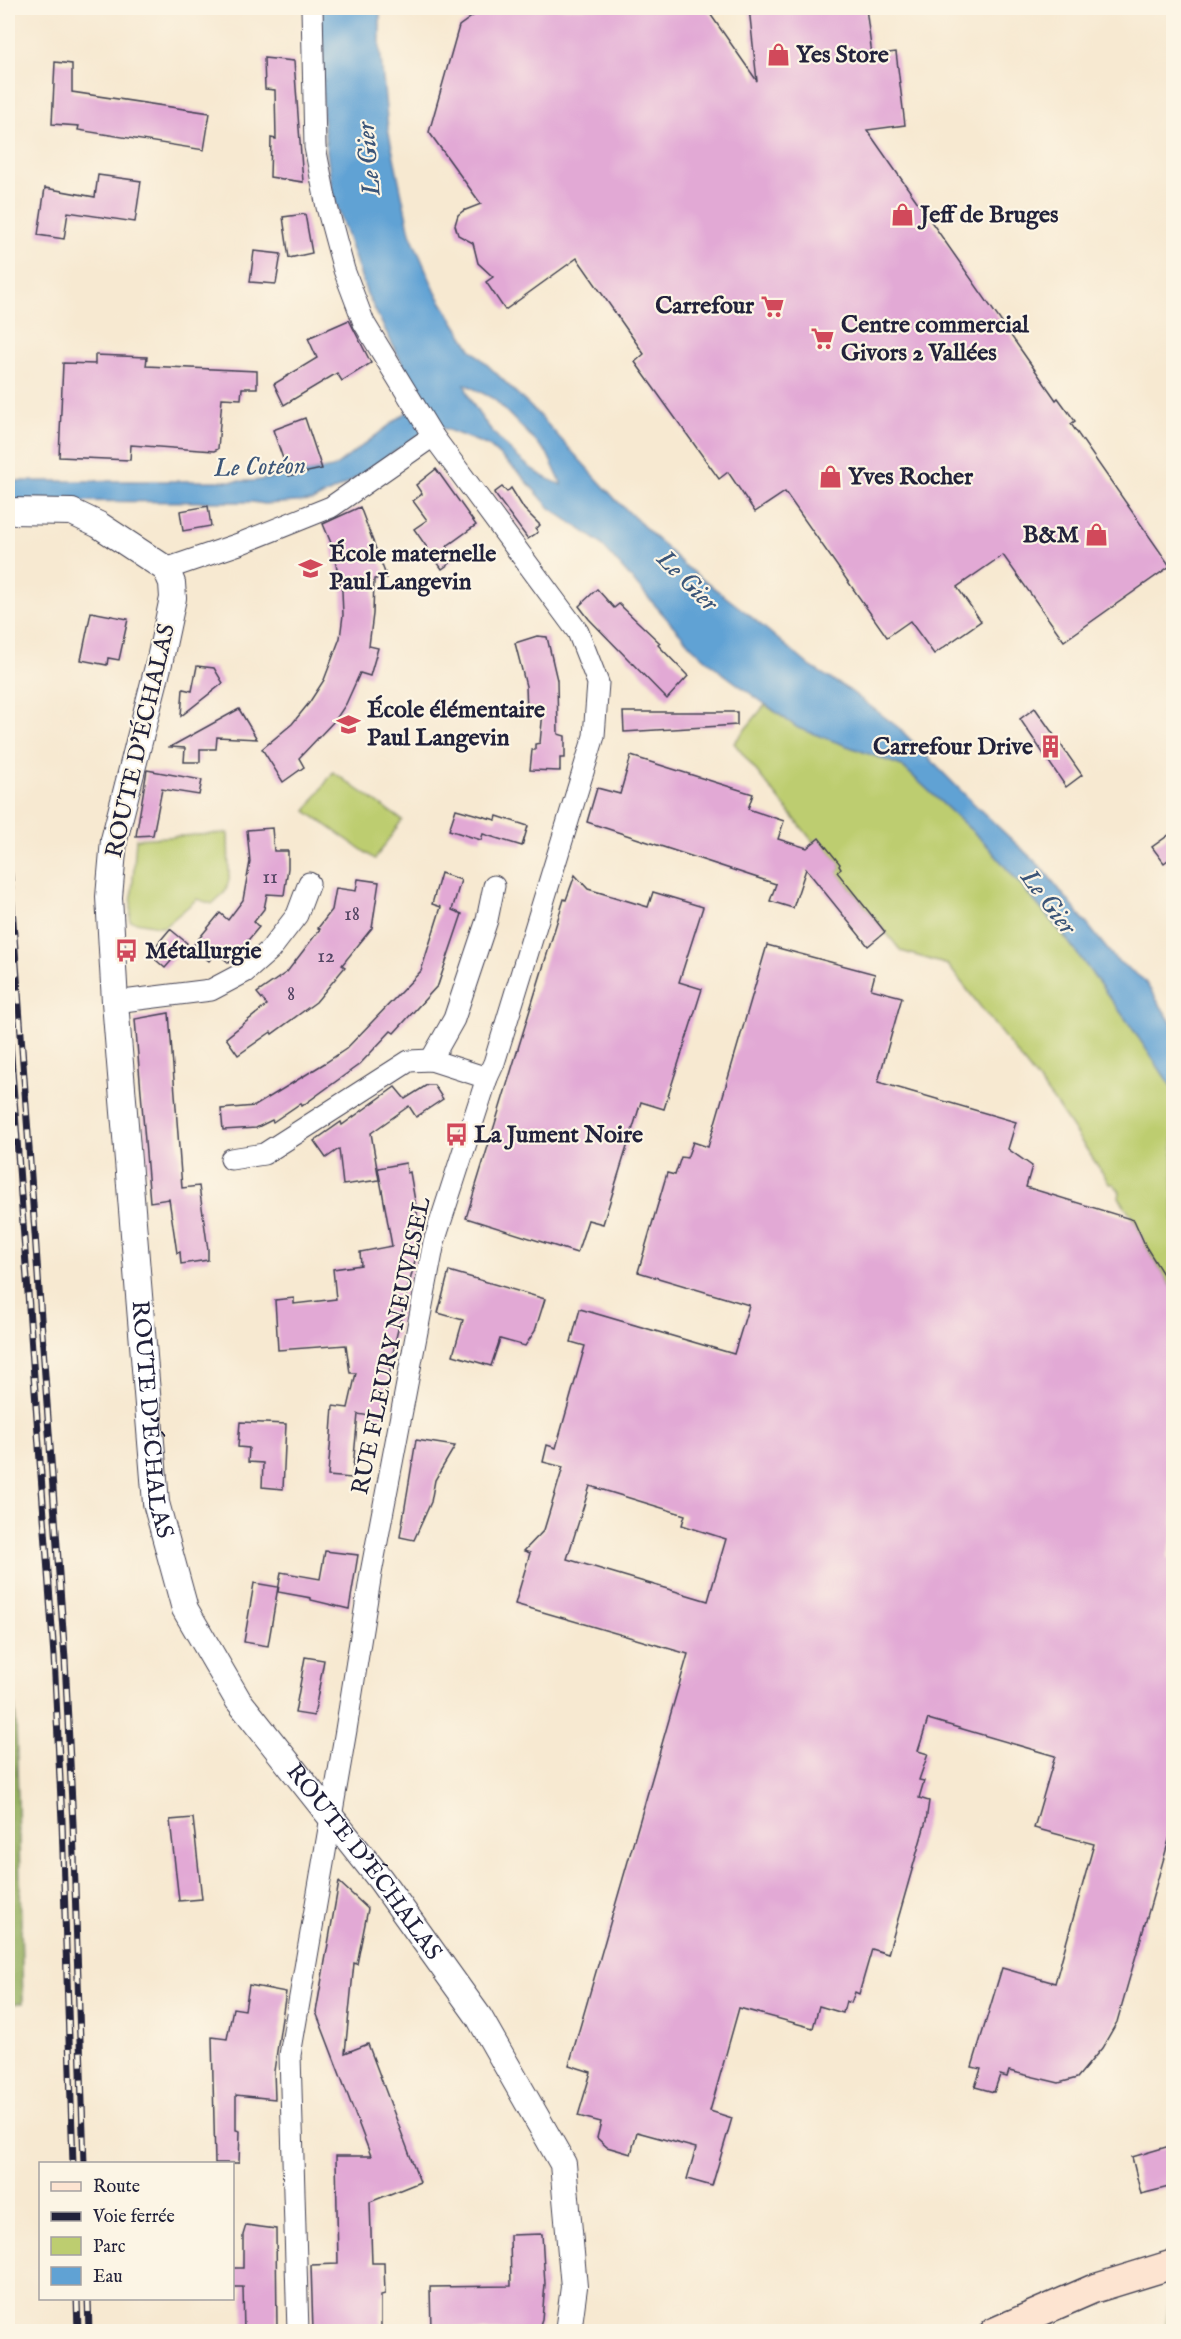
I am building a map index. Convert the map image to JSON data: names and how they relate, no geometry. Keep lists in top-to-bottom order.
{
  "streets": {
    "street": ["ROUTE D'ÉCHALAS", "RUE FLEURY NEUVESEL"]
  },
  "crossings": [
    ["ROUTE D'ÉCHALAS", "RUE FLEURY NEUVESEL"]
  ],
  "water": ["Le Gier", "Le Cotéon"],
  "places": {
    "shop": [
      "Yes Store",
      "Jeff de Bruges",
      "Yves Rocher",
      "B&M"
    ],
    "supermarket": ["Carrefour", "Centre commercial Givors 2 Vallées"],
    "school or university": ["École maternelle Paul Langevin", "École élémentaire Paul Langevin"],
    "building": ["Carrefour Drive"],
    "bus stop": ["Métallurgie", "La Jument Noire"]
  },
  "house_numbers": [
    "11",
    "18",
    "12",
    "8"
  ],
  "legend": [
    "Route",
    "Voie ferrée",
    "Parc",
    "Eau"
  ]
}
